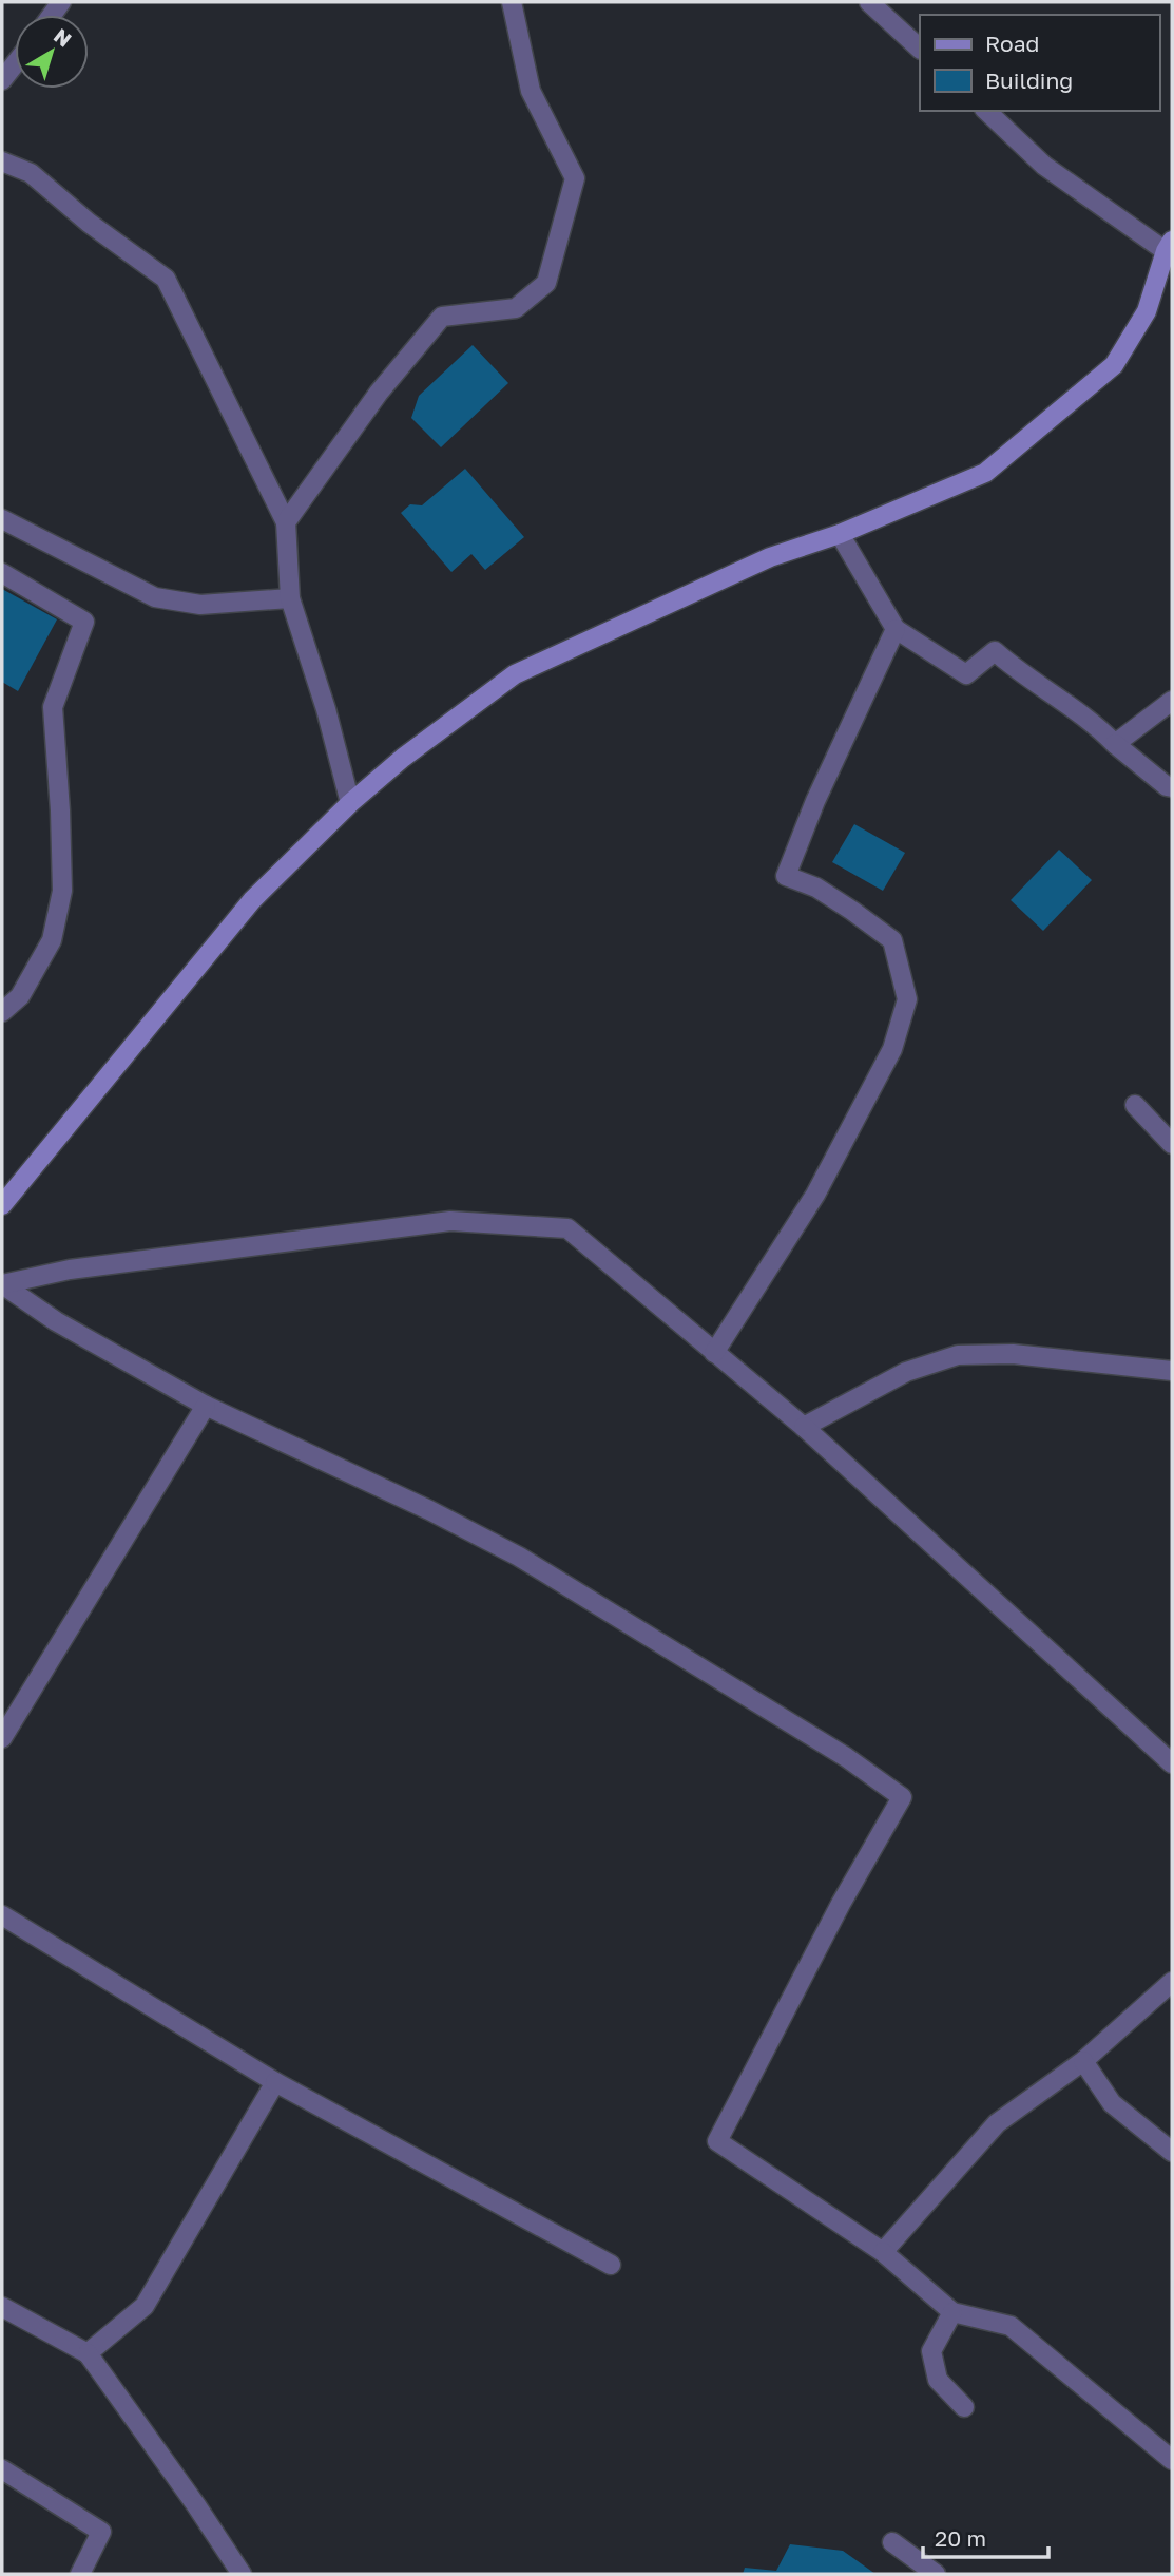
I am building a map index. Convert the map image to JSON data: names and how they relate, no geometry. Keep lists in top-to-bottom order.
{
  "legend": ["Road", "Building"],
  "scale_bar": "20 m",
  "north": "top right"
}
